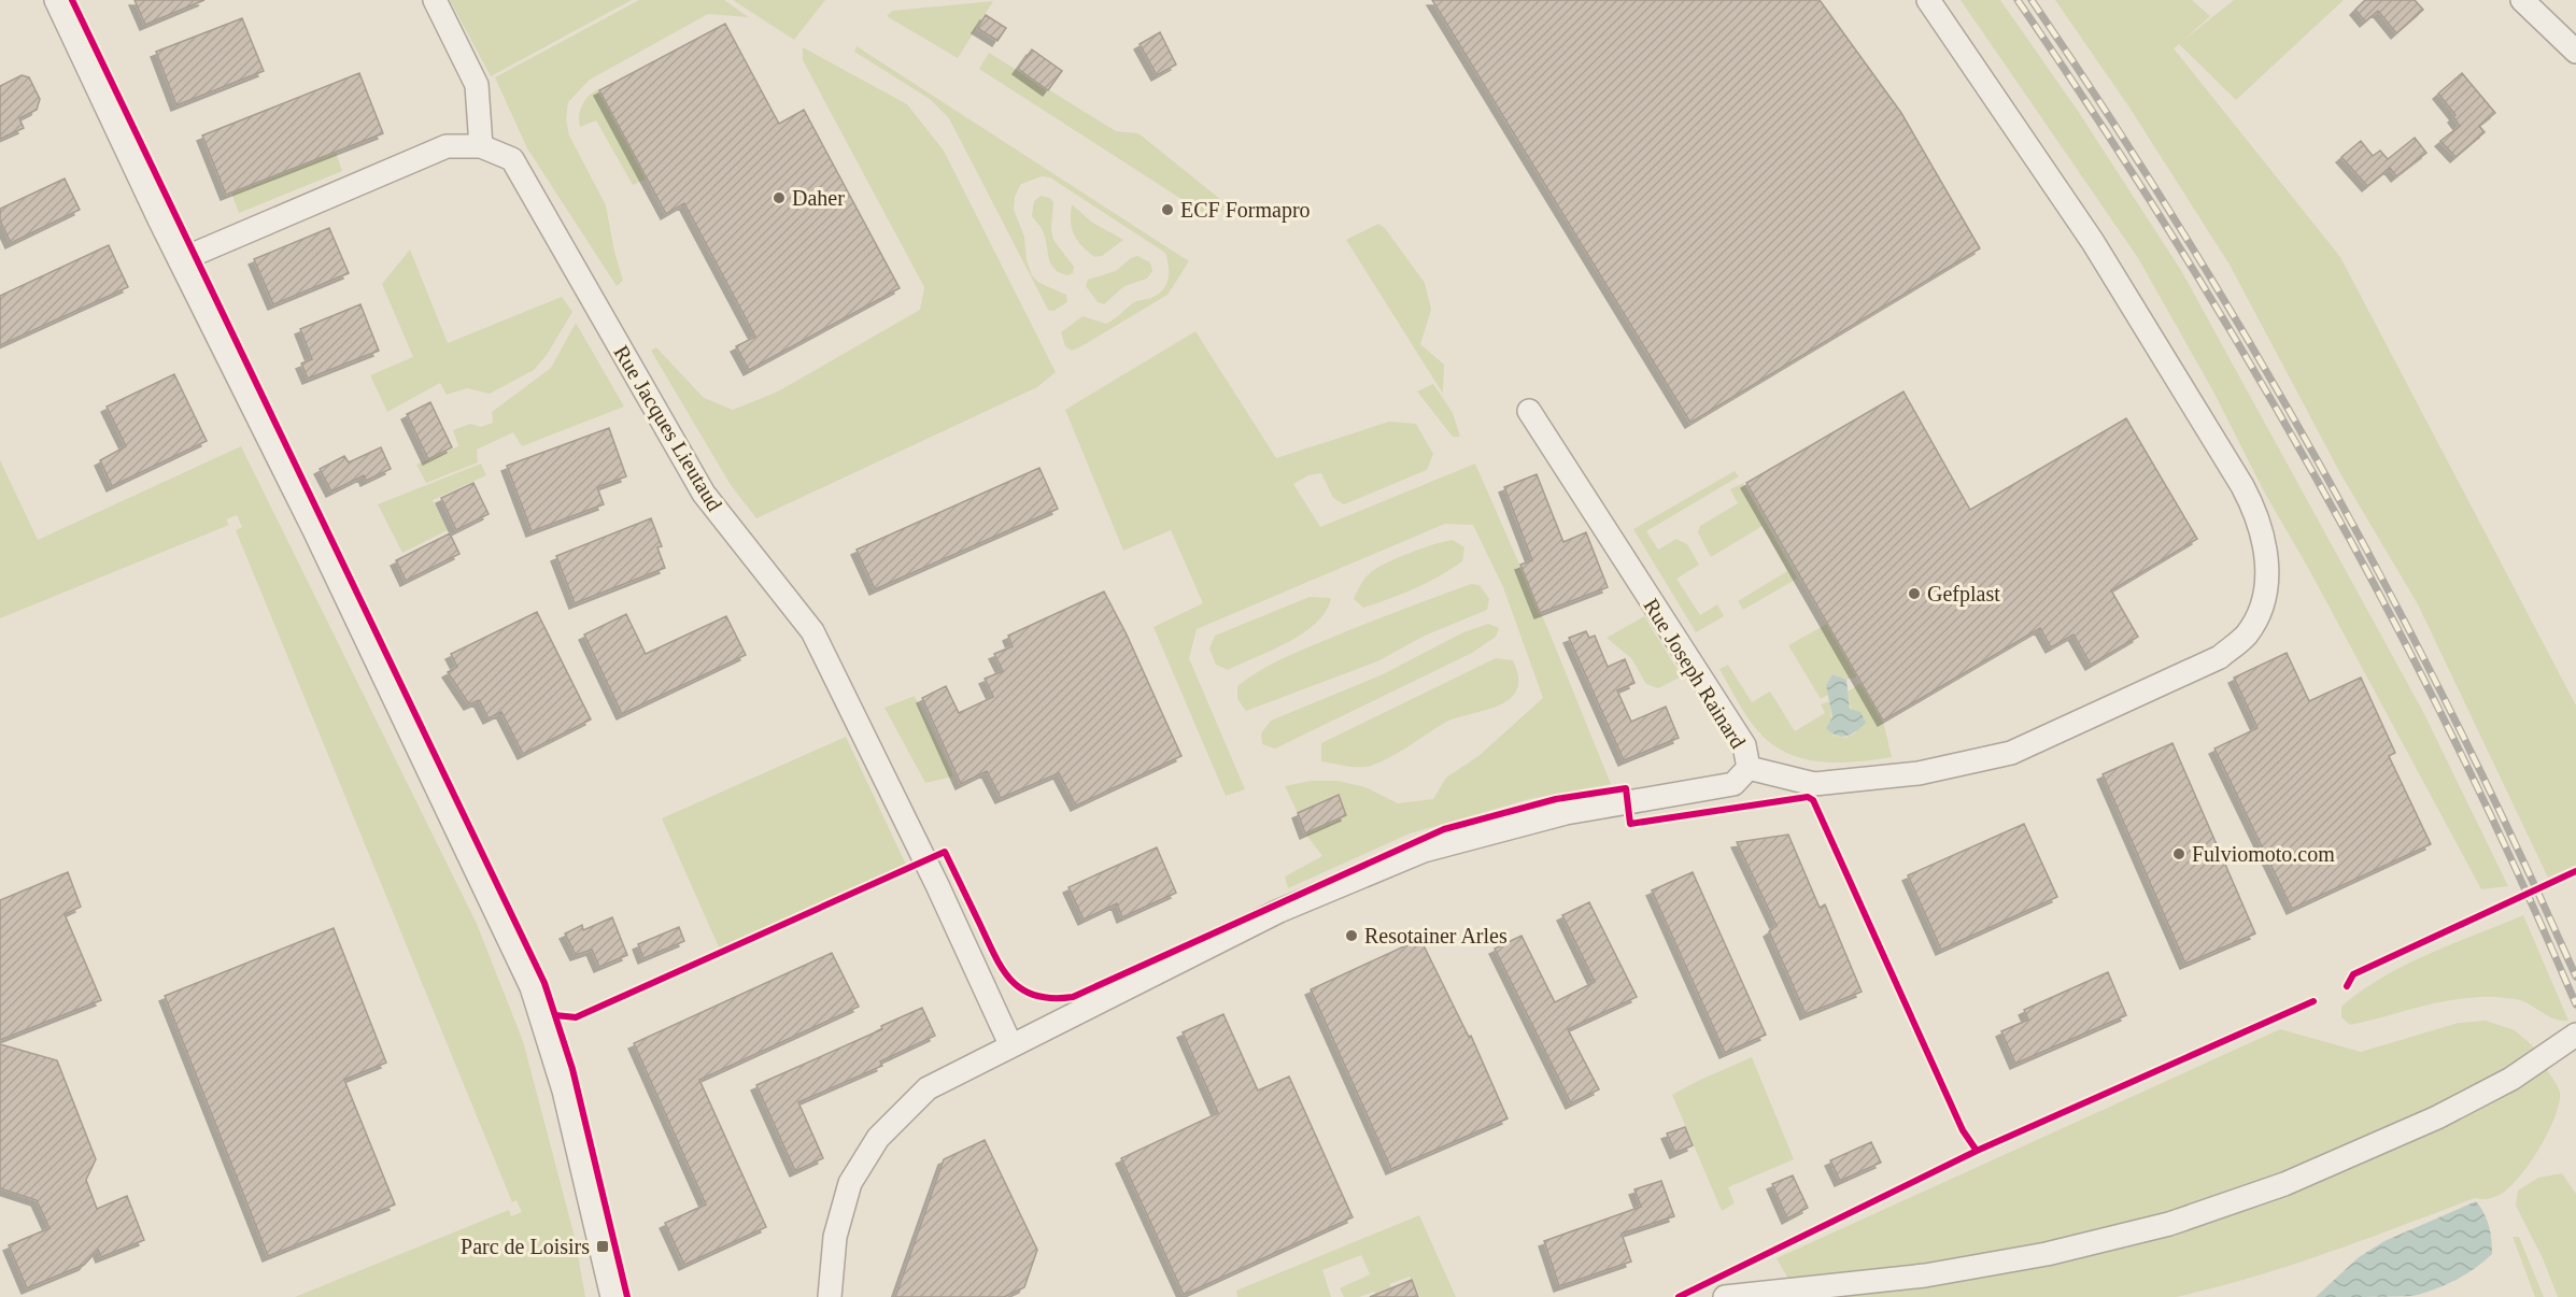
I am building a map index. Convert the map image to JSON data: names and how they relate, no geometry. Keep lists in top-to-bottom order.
{
  "streets": {
    "street": ["Rue Jacques Lieutaud", "Rue Joseph Rainard"]
  },
  "crossings": [
    ["Rue Jacques Lieutaud", "Rue Joseph Rainard"]
  ],
  "places": {
    "other": [
      "Daher",
      "ECF Formapro",
      "Gefplast",
      "Fulviomoto.com",
      "Resotainer Arles"
    ],
    "transit": ["Parc de Loisirs"]
  }
}
